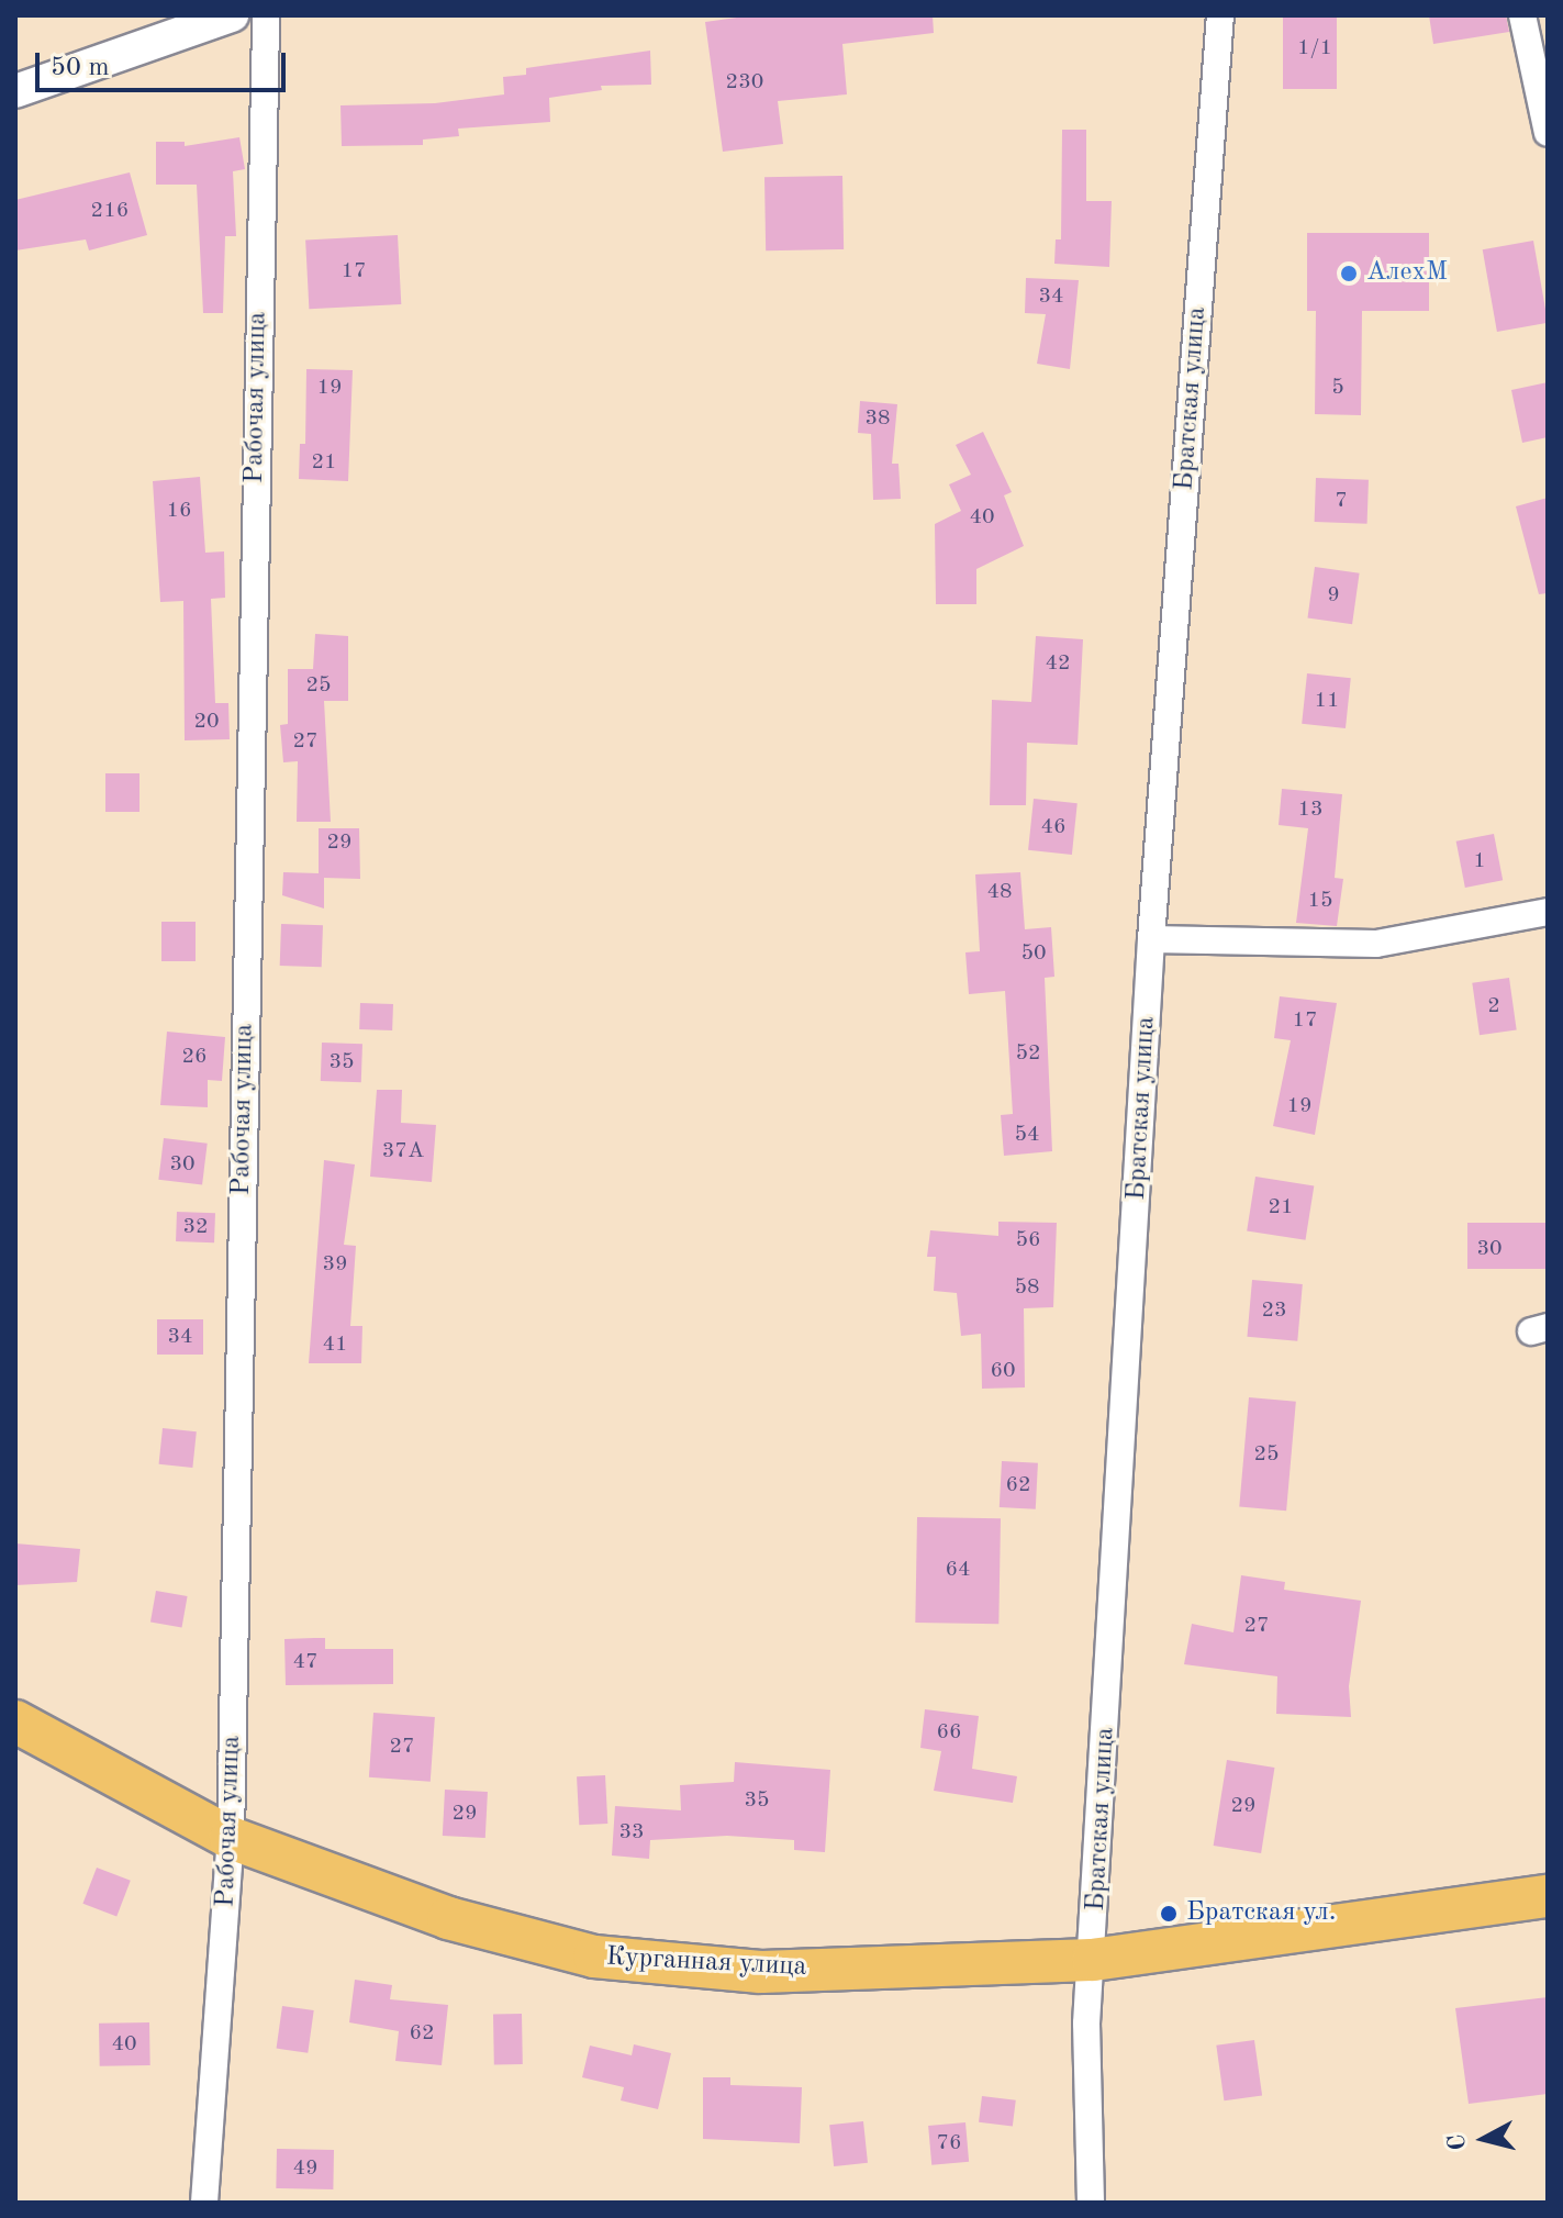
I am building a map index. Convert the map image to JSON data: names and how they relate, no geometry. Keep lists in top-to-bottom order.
{
  "streets": {
    "main road": ["Курганная улица"],
    "street": ["Рабочая улица", "Братская улица"]
  },
  "crossings": [
    ["Рабочая улица", "Курганная улица"],
    ["Братская улица", "Курганная улица"]
  ],
  "places": ["АлехМ", "Братская ул."],
  "house_numbers": [
    "1/1",
    "230",
    "216",
    "17",
    "34",
    "19",
    "5",
    "38",
    "21",
    "7",
    "16",
    "40",
    "9",
    "42",
    "25",
    "11",
    "20",
    "27",
    "13",
    "46",
    "29",
    "1",
    "48",
    "15",
    "50",
    "2",
    "17",
    "52",
    "26",
    "35",
    "19",
    "54",
    "37А",
    "30",
    "21",
    "32",
    "56",
    "30",
    "39",
    "58",
    "23",
    "34",
    "41",
    "60",
    "25",
    "62",
    "64",
    "27",
    "47",
    "66",
    "27",
    "35",
    "29",
    "29",
    "33",
    "62",
    "40",
    "76",
    "49"
  ],
  "scale_bar": "50 m",
  "north": "left"
}
